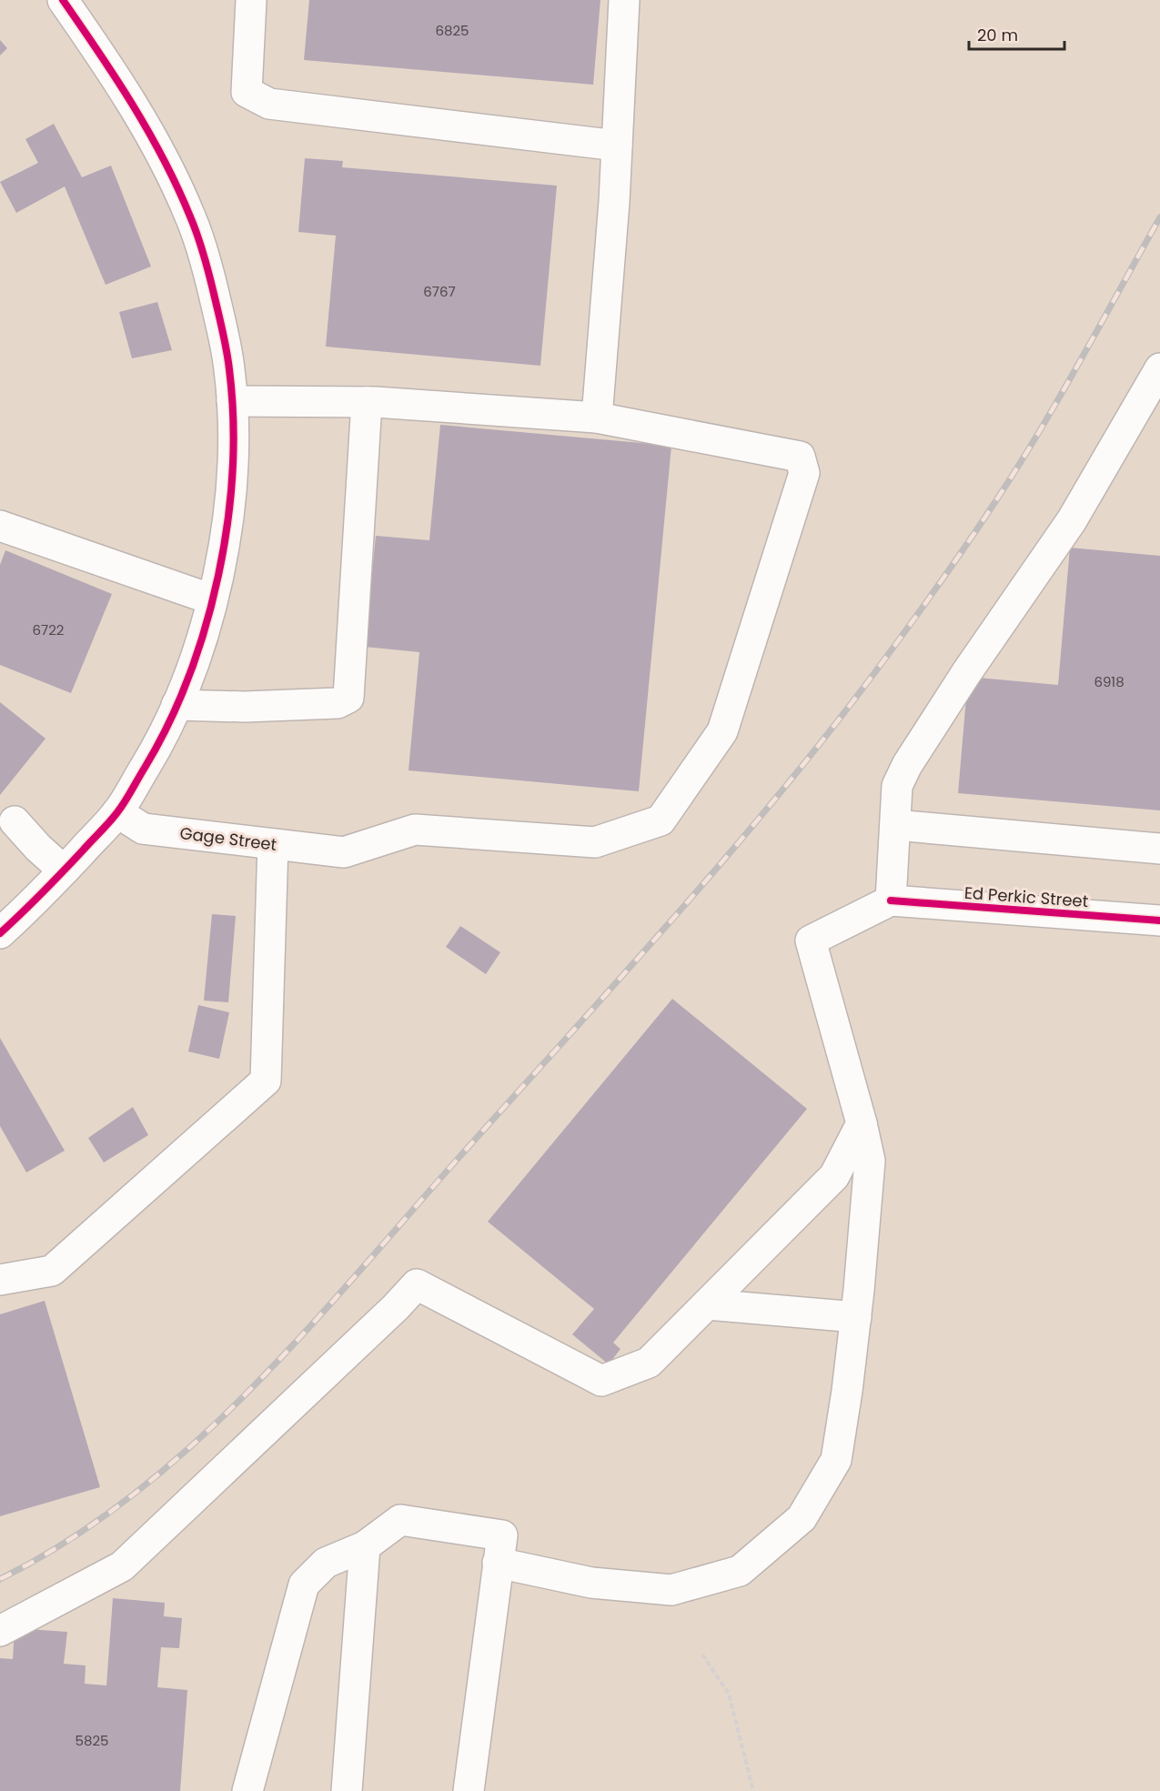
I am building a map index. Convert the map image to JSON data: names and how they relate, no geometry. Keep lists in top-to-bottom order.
{
  "streets": {
    "street": ["Gage Street", "Ed Perkic Street"]
  },
  "house_numbers": [
    "6825",
    "6767",
    "6722",
    "6918",
    "5825"
  ],
  "scale_bar": "20 m"
}
